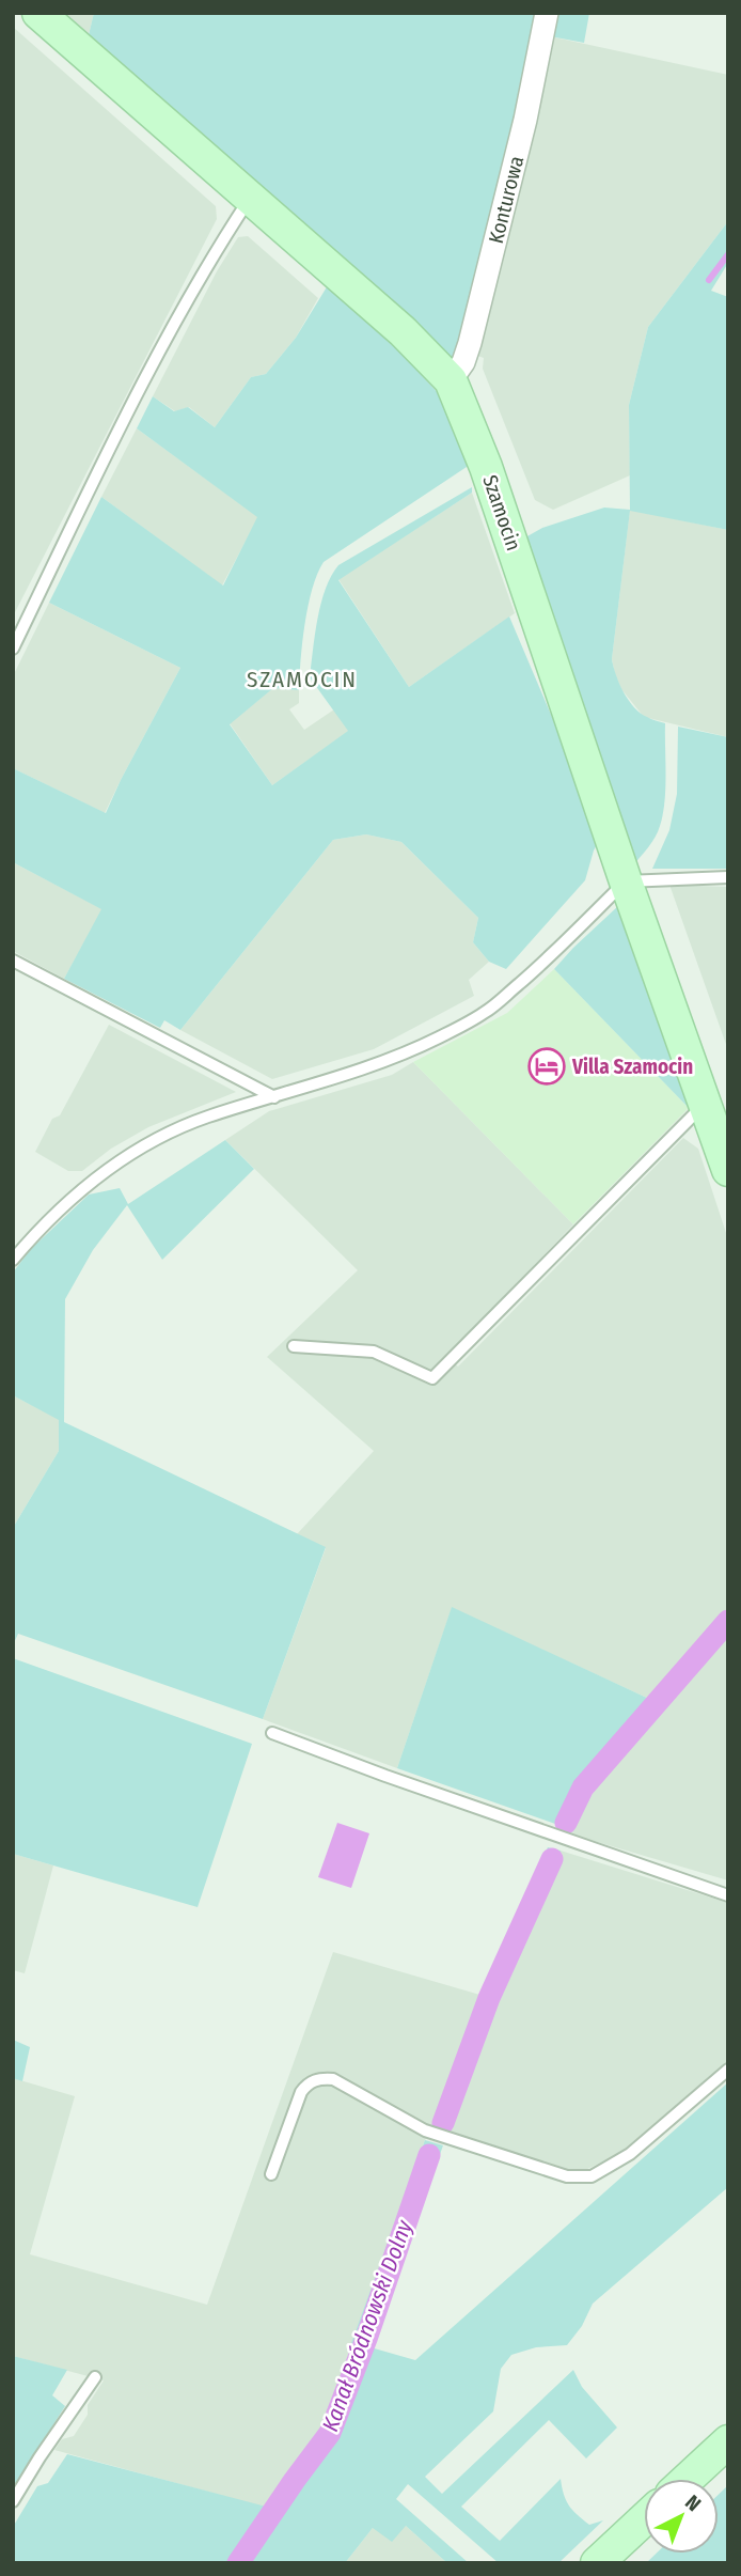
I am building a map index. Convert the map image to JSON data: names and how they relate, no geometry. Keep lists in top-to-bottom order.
{
  "streets": {
    "street": ["Konturowa", "Szamocin"]
  },
  "crossings": [
    ["Konturowa", "Szamocin"]
  ],
  "districts": ["SZAMOCIN"],
  "water": ["Kanał Bródnowski Dolny"],
  "places": {
    "hotel": ["Villa Szamocin"]
  },
  "north": "top right"
}
